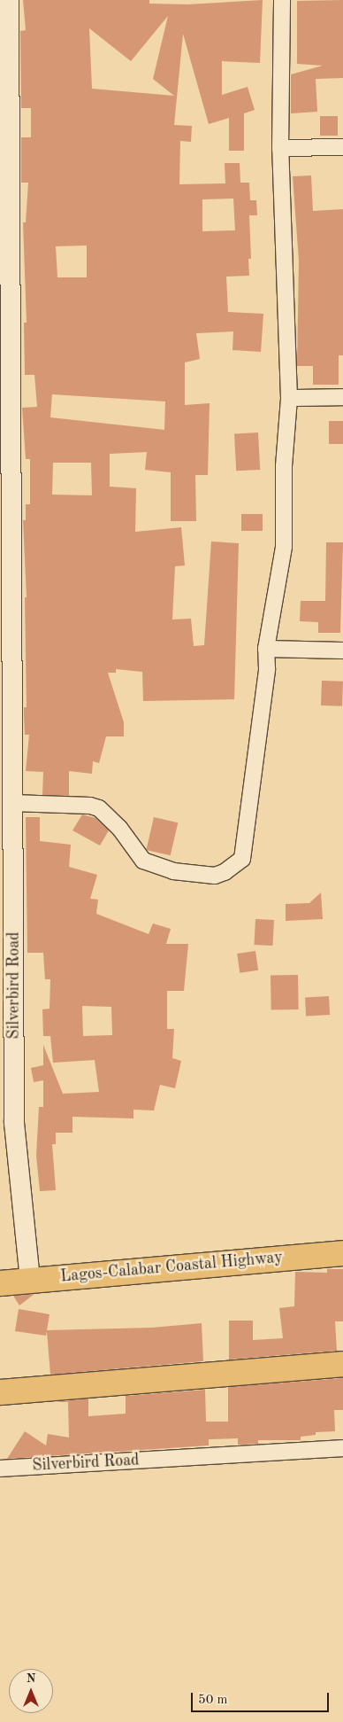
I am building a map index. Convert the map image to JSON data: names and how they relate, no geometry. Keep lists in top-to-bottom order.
{
  "streets": {
    "highway": ["Lagos-Calabar Coastal Highway"],
    "street": ["Silverbird Road"]
  },
  "crossings": [
    ["Silverbird Road", "Lagos-Calabar Coastal Highway"]
  ],
  "scale_bar": "50 m",
  "north": "top"
}
